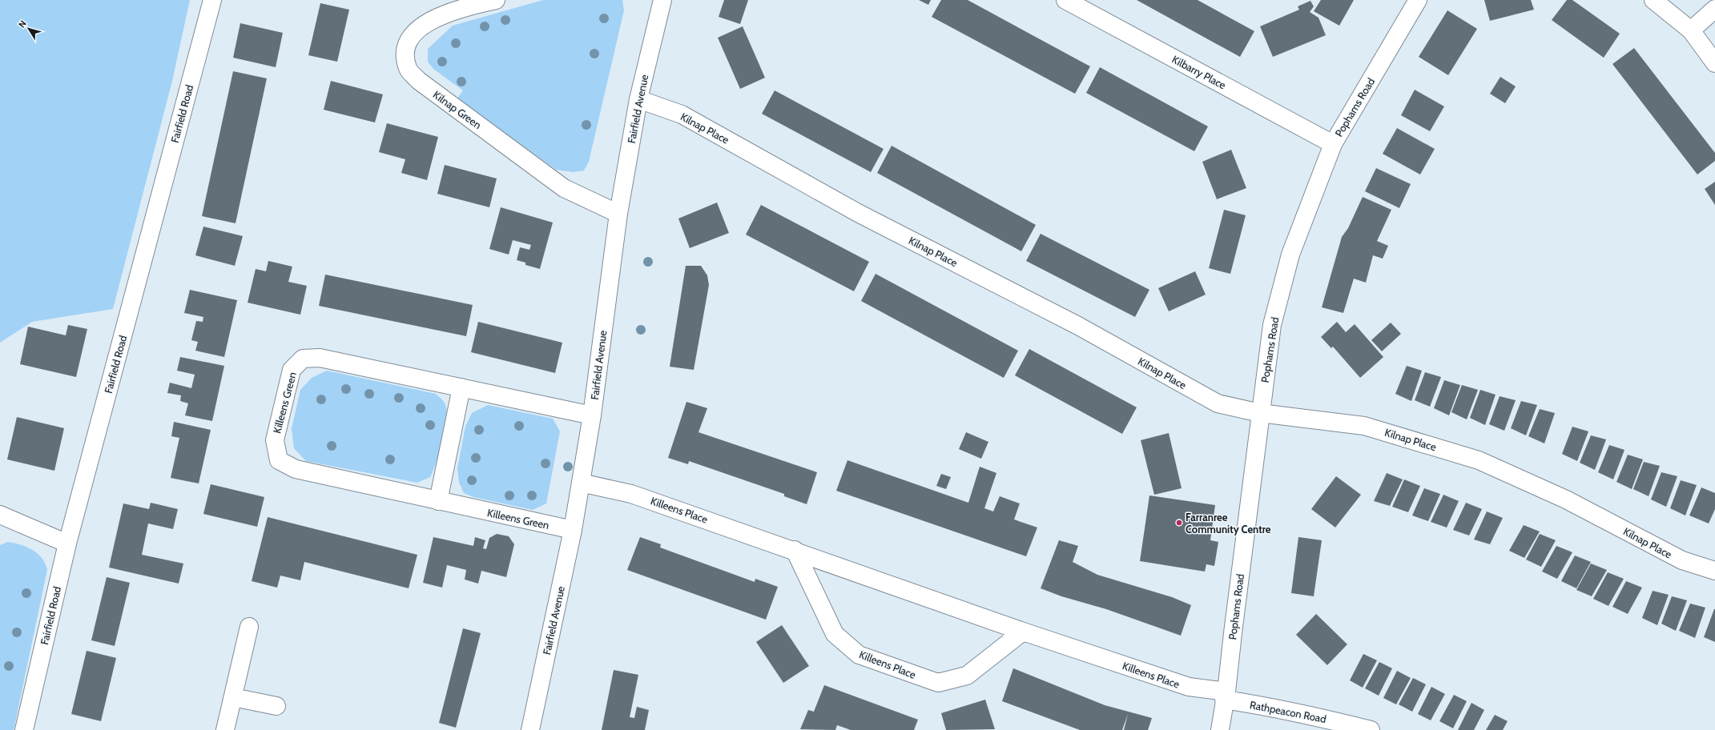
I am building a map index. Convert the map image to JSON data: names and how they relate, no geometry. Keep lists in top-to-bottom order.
{
  "streets": {
    "street": [
      "Kilbarry Place",
      "Pophams Road",
      "Fairfield Avenue",
      "Kilnap Green",
      "Fairfield Road",
      "Kilnap Place",
      "Killeens Green",
      "Killeens Place",
      "Rathpeacon Road"
    ]
  },
  "crossings": [
    ["Kilbarry Place", "Pophams Road"],
    ["Pophams Road", "Kilnap Place"],
    ["Pophams Road", "Killeens Place"],
    ["Pophams Road", "Rathpeacon Road"],
    ["Fairfield Avenue", "Kilnap Green"],
    ["Fairfield Avenue", "Kilnap Place"],
    ["Fairfield Avenue", "Killeens Green"],
    ["Fairfield Avenue", "Killeens Place"],
    ["Killeens Place", "Rathpeacon Road"]
  ],
  "places": ["Farranree Community Centre"],
  "north": "top left"
}
